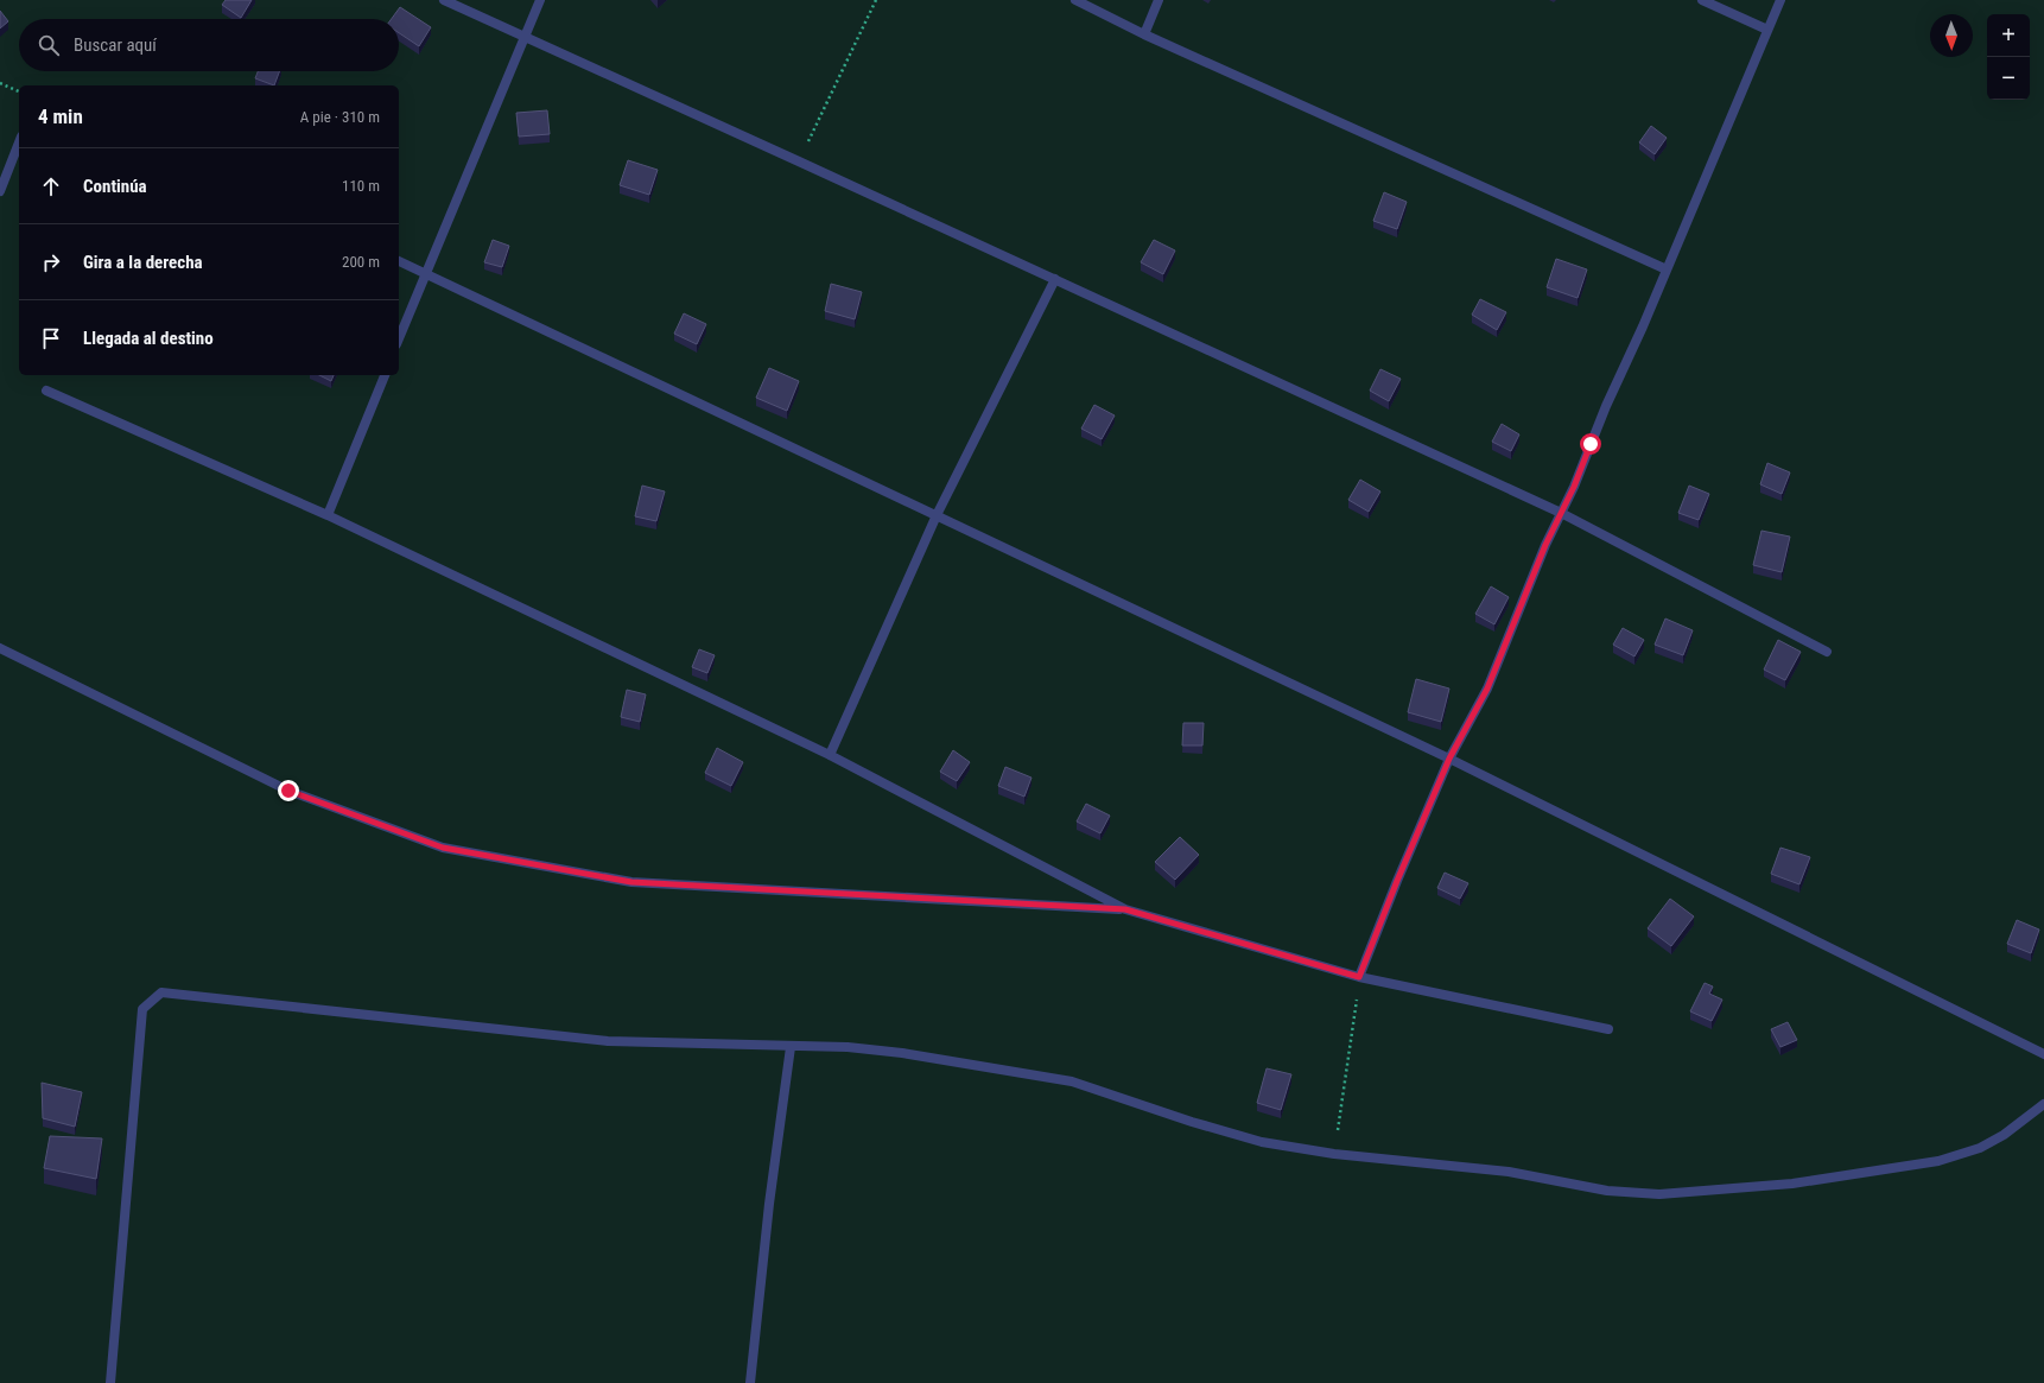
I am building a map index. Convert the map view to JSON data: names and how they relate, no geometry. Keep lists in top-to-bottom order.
{
  "north": "bottom",
  "page": {
    "map_buttons": ["+", "−"],
    "search": "Buscar aquí",
    "heading": ["4 min", "A pie · 310 m"],
    "list": [
      ["Continúa", "110 m"],
      ["Gira a la derecha", "200 m"],
      "Llegada al destino"
    ]
  }
}
